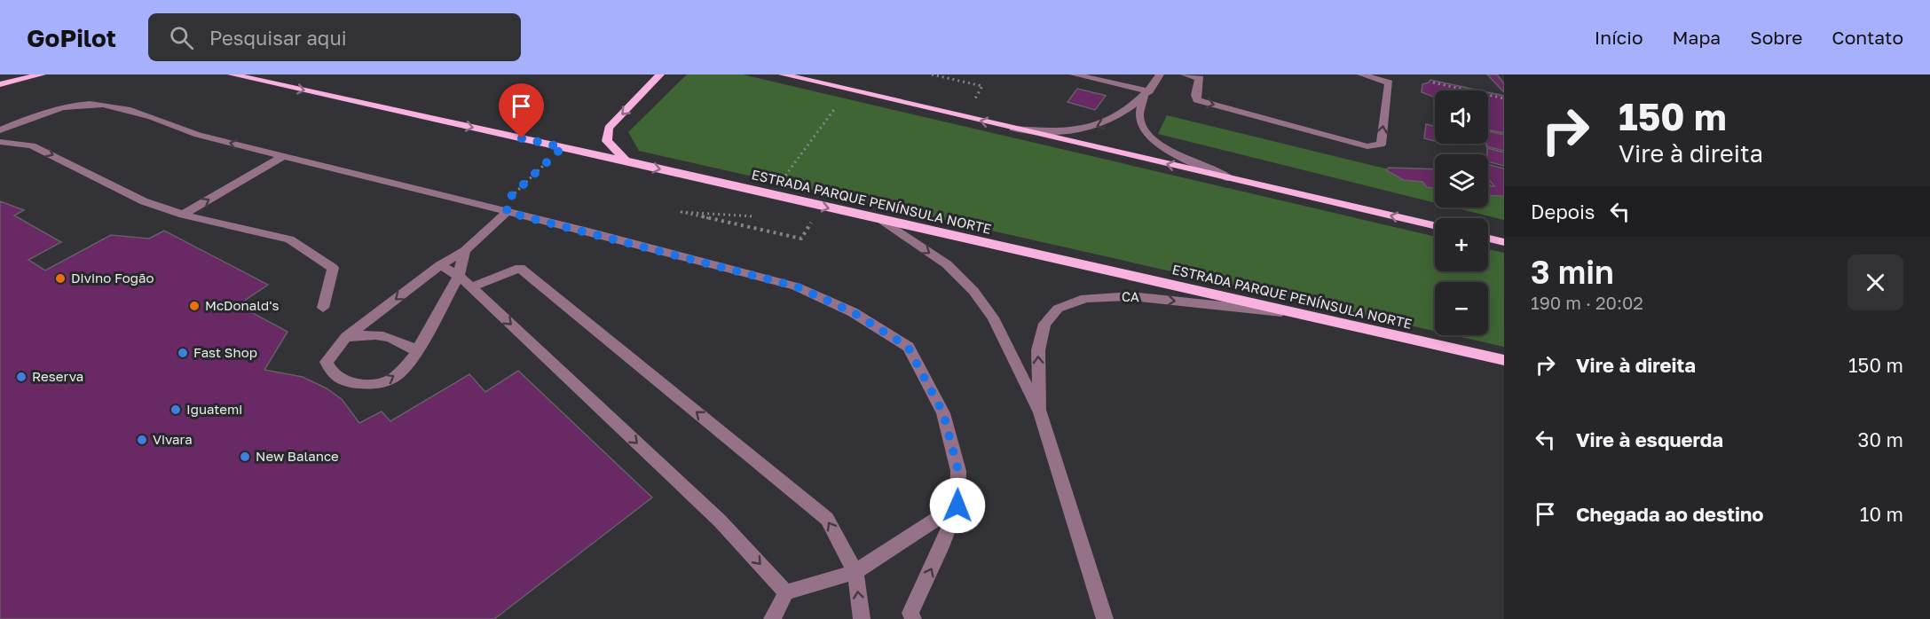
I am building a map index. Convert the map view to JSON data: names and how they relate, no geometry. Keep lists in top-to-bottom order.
{
  "streets": {
    "main road": ["ESTRADA PARQUE PENÍNSULA NORTE"],
    "street": ["CA"]
  },
  "crossings": [
    ["ESTRADA PARQUE PENÍNSULA NORTE", "CA"]
  ],
  "one_way": ["ESTRADA PARQUE PENÍNSULA NORTE"],
  "places": [
    "Divino Fogão",
    "McDonald's",
    "Fast Shop",
    "Reserva",
    "Iguatemi",
    "Vivara",
    "New Balance"
  ],
  "page": {
    "header": "GoPilot",
    "search": "Pesquisar aqui",
    "nav": [
      "Início",
      "Mapa",
      "Sobre",
      "Contato"
    ],
    "turn": ["150 m", "Vire à direita"],
    "map_buttons": ["+", "−"],
    "then": "Depois",
    "heading": ["3 min", "190 m · 20:02"],
    "list": [
      {
        "name": "Vire à direita",
        "value": "150 m"
      },
      {
        "name": "Vire à esquerda",
        "value": "30 m"
      },
      {
        "name": "Chegada ao destino",
        "value": "10 m"
      }
    ]
  }
}
